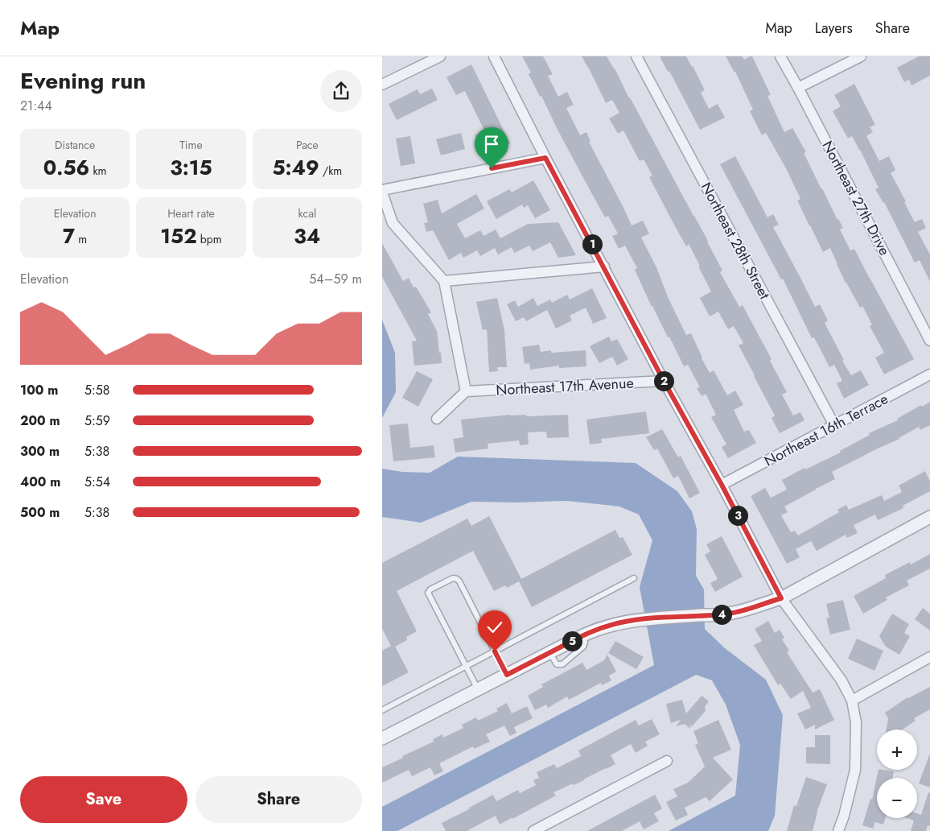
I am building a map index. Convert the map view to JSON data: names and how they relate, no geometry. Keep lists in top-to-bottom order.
{
  "streets": {
    "street": [
      "Northeast 27th Drive",
      "Northeast 28th Street",
      "Northeast 17th Avenue",
      "Northeast 16th Terrace"
    ]
  },
  "crossings": [
    ["Northeast 28th Street", "Northeast 16th Terrace"]
  ],
  "page": {
    "header": "Map",
    "nav": ["Map", "Layers", "Share"],
    "heading": ["Evening run", "21:44"],
    "stats": [
      ["Distance", "0.56 km"],
      ["Time", "3:15"],
      ["Pace", "5:49 /km"],
      ["Elevation", "7 m"],
      ["Heart rate", "152 bpm"],
      ["kcal", "34"]
    ],
    "pins": [
      "1",
      "2",
      "3",
      "4",
      "5"
    ],
    "chart": ["Elevation", "54–59 m"],
    "list": [
      {
        "name": "100 m",
        "note": "5:58"
      },
      {
        "name": "200 m",
        "note": "5:59"
      },
      {
        "name": "300 m",
        "note": "5:38"
      },
      {
        "name": "400 m",
        "note": "5:54"
      },
      {
        "name": "500 m",
        "note": "5:38"
      }
    ],
    "map_buttons": ["+", "−"],
    "buttons": ["Save", "Share"]
  }
}
